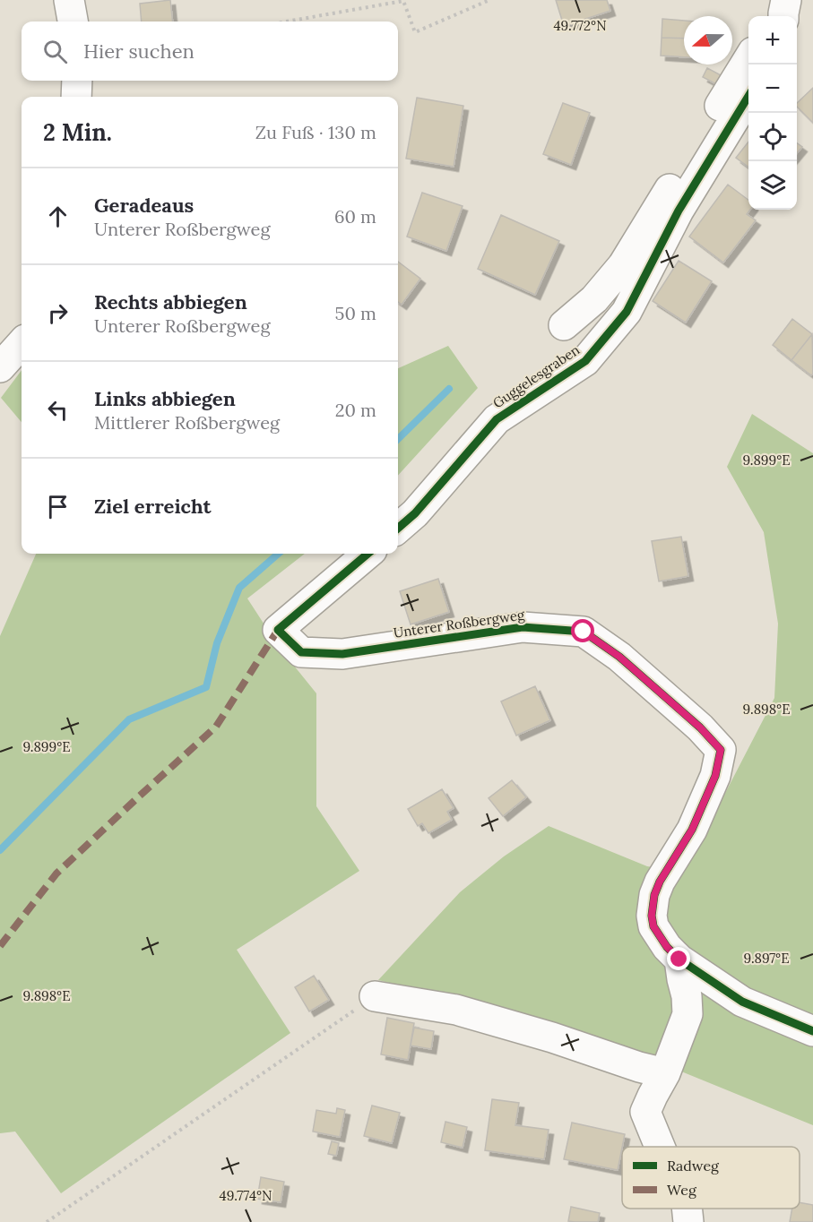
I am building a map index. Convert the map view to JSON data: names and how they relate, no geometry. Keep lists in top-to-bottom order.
{
  "streets": {
    "street": ["Guggelesgraben", "Unterer Roßbergweg"]
  },
  "legend": ["Radweg", "Weg"],
  "north": "left",
  "page": {
    "map_buttons": ["+", "−"],
    "search": "Hier suchen",
    "heading": ["2 Min.", "Zu Fuß · 130 m"],
    "list": [
      ["Geradeaus", "Unterer Roßbergweg", "60 m"],
      ["Rechts abbiegen", "Unterer Roßbergweg", "50 m"],
      ["Links abbiegen", "Mittlerer Roßbergweg", "20 m"],
      "Ziel erreicht"
    ]
  },
  "coordinates": [
    "49.772°N",
    "9.899°E",
    "9.898°E",
    "9.897°E",
    "49.774°N"
  ]
}
